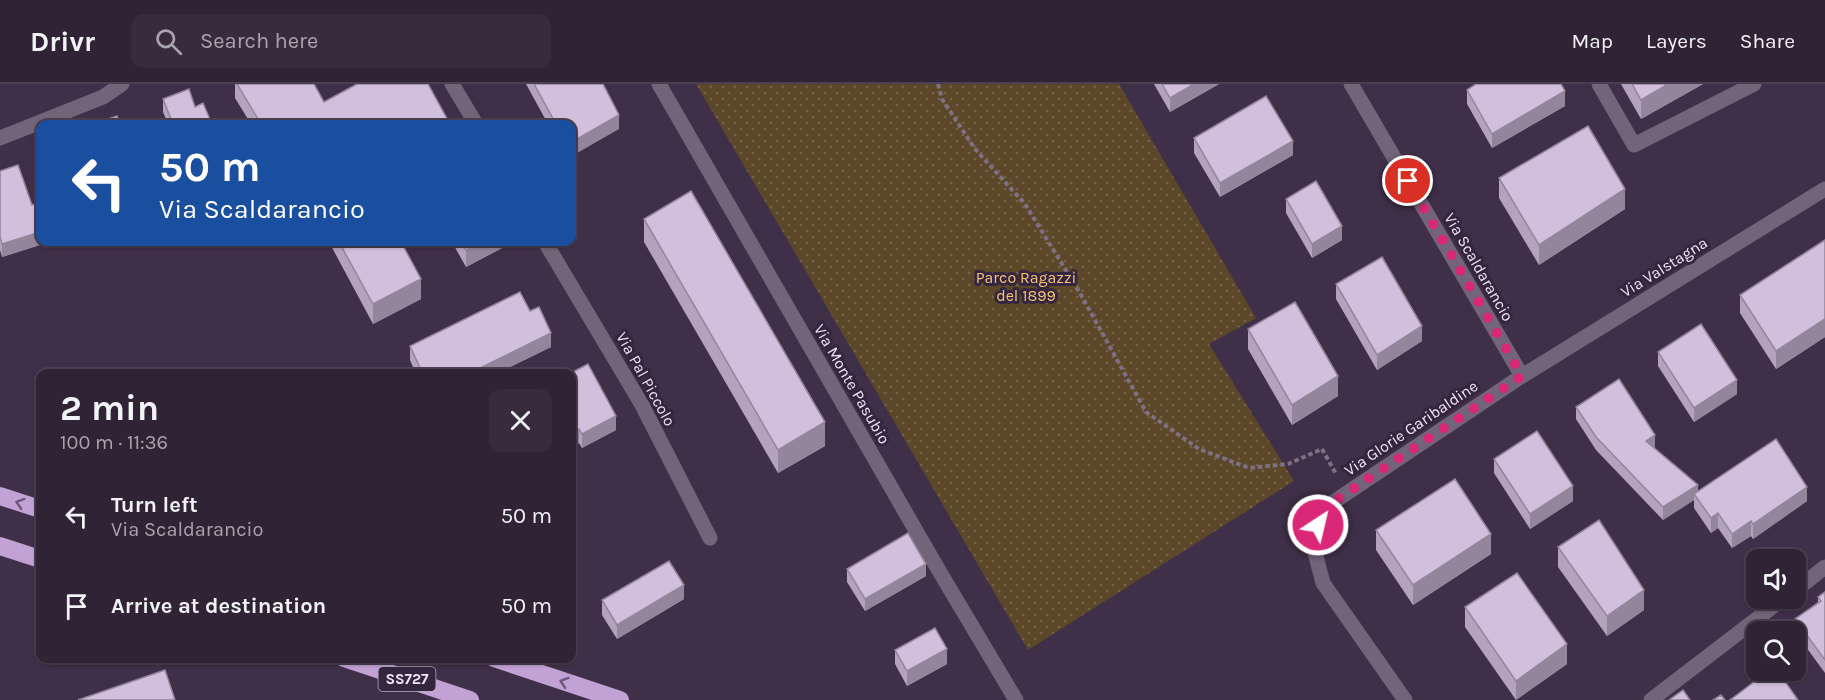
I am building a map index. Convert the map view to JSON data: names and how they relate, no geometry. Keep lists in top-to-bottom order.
{
  "streets": {
    "highway": ["SS727"],
    "street": [
      "Via Scaldarancio",
      "Via Valstagna",
      "Via Pal Piccolo",
      "Via Monte Pasubio",
      "Via Glorie Garibaldine"
    ]
  },
  "crossings": [
    ["Via Scaldarancio", "Via Valstagna"],
    ["Via Scaldarancio", "Via Glorie Garibaldine"],
    ["Via Valstagna", "Via Glorie Garibaldine"]
  ],
  "parks": ["Parco Ragazzi del 1899"],
  "page": {
    "header": "Drivr",
    "search": "Search here",
    "nav": ["Map", "Layers", "Share"],
    "turn": ["50 m", "Via Scaldarancio"],
    "heading": ["2 min", "100 m · 11:36"],
    "list": [
      {
        "name": "Turn left",
        "note": "Via Scaldarancio",
        "value": "50 m"
      },
      {
        "name": "Arrive at destination",
        "value": "50 m"
      }
    ]
  }
}
